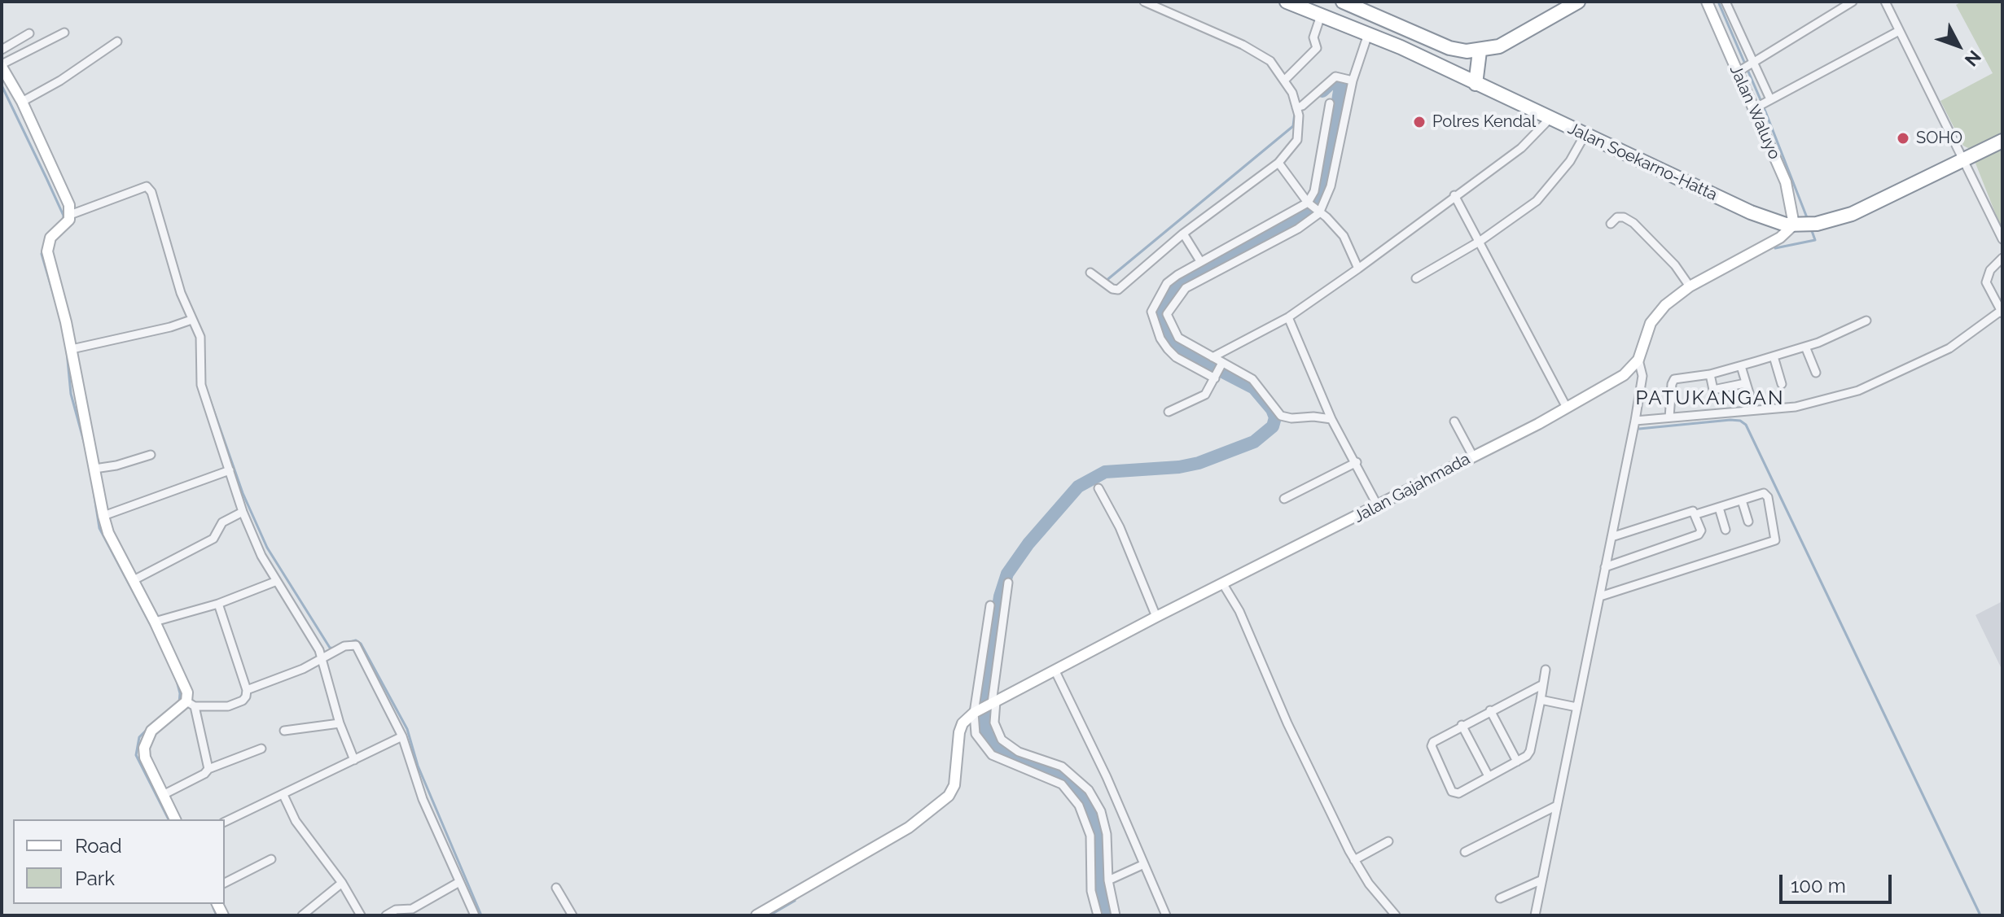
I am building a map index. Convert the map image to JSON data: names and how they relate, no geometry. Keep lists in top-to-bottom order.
{
  "streets": {
    "highway": ["Jalan Soekarno-Hatta"],
    "street": ["Jalan Waluyo", "Jalan Gajahmada"]
  },
  "crossings": [
    ["Jalan Waluyo", "Jalan Soekarno-Hatta"]
  ],
  "districts": ["PATUKANGAN"],
  "places": ["Polres Kendal", "SOHO"],
  "legend": ["Road", "Park"],
  "scale_bar": "100 m",
  "north": "bottom right"
}
